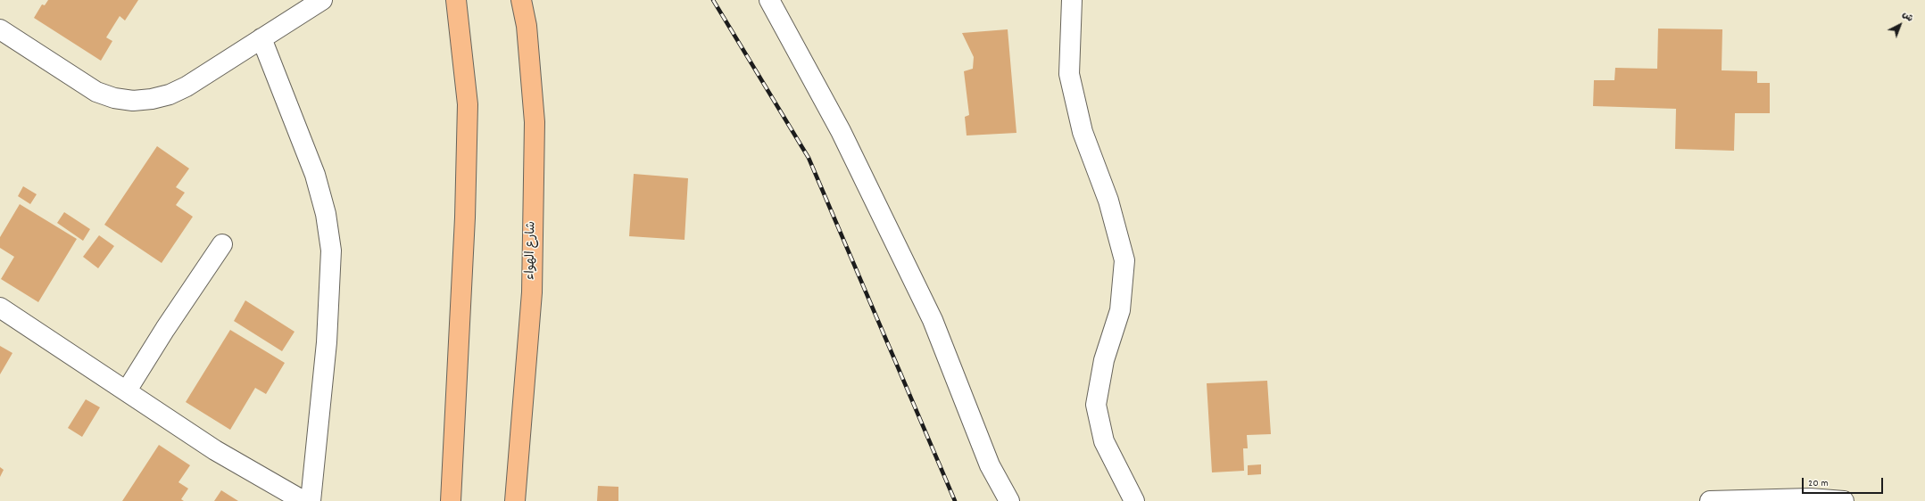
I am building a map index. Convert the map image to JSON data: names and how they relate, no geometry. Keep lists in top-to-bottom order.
{
  "streets": {
    "main road": ["شارع الهواء"]
  },
  "scale_bar": "20 m",
  "north": "top right"
}
